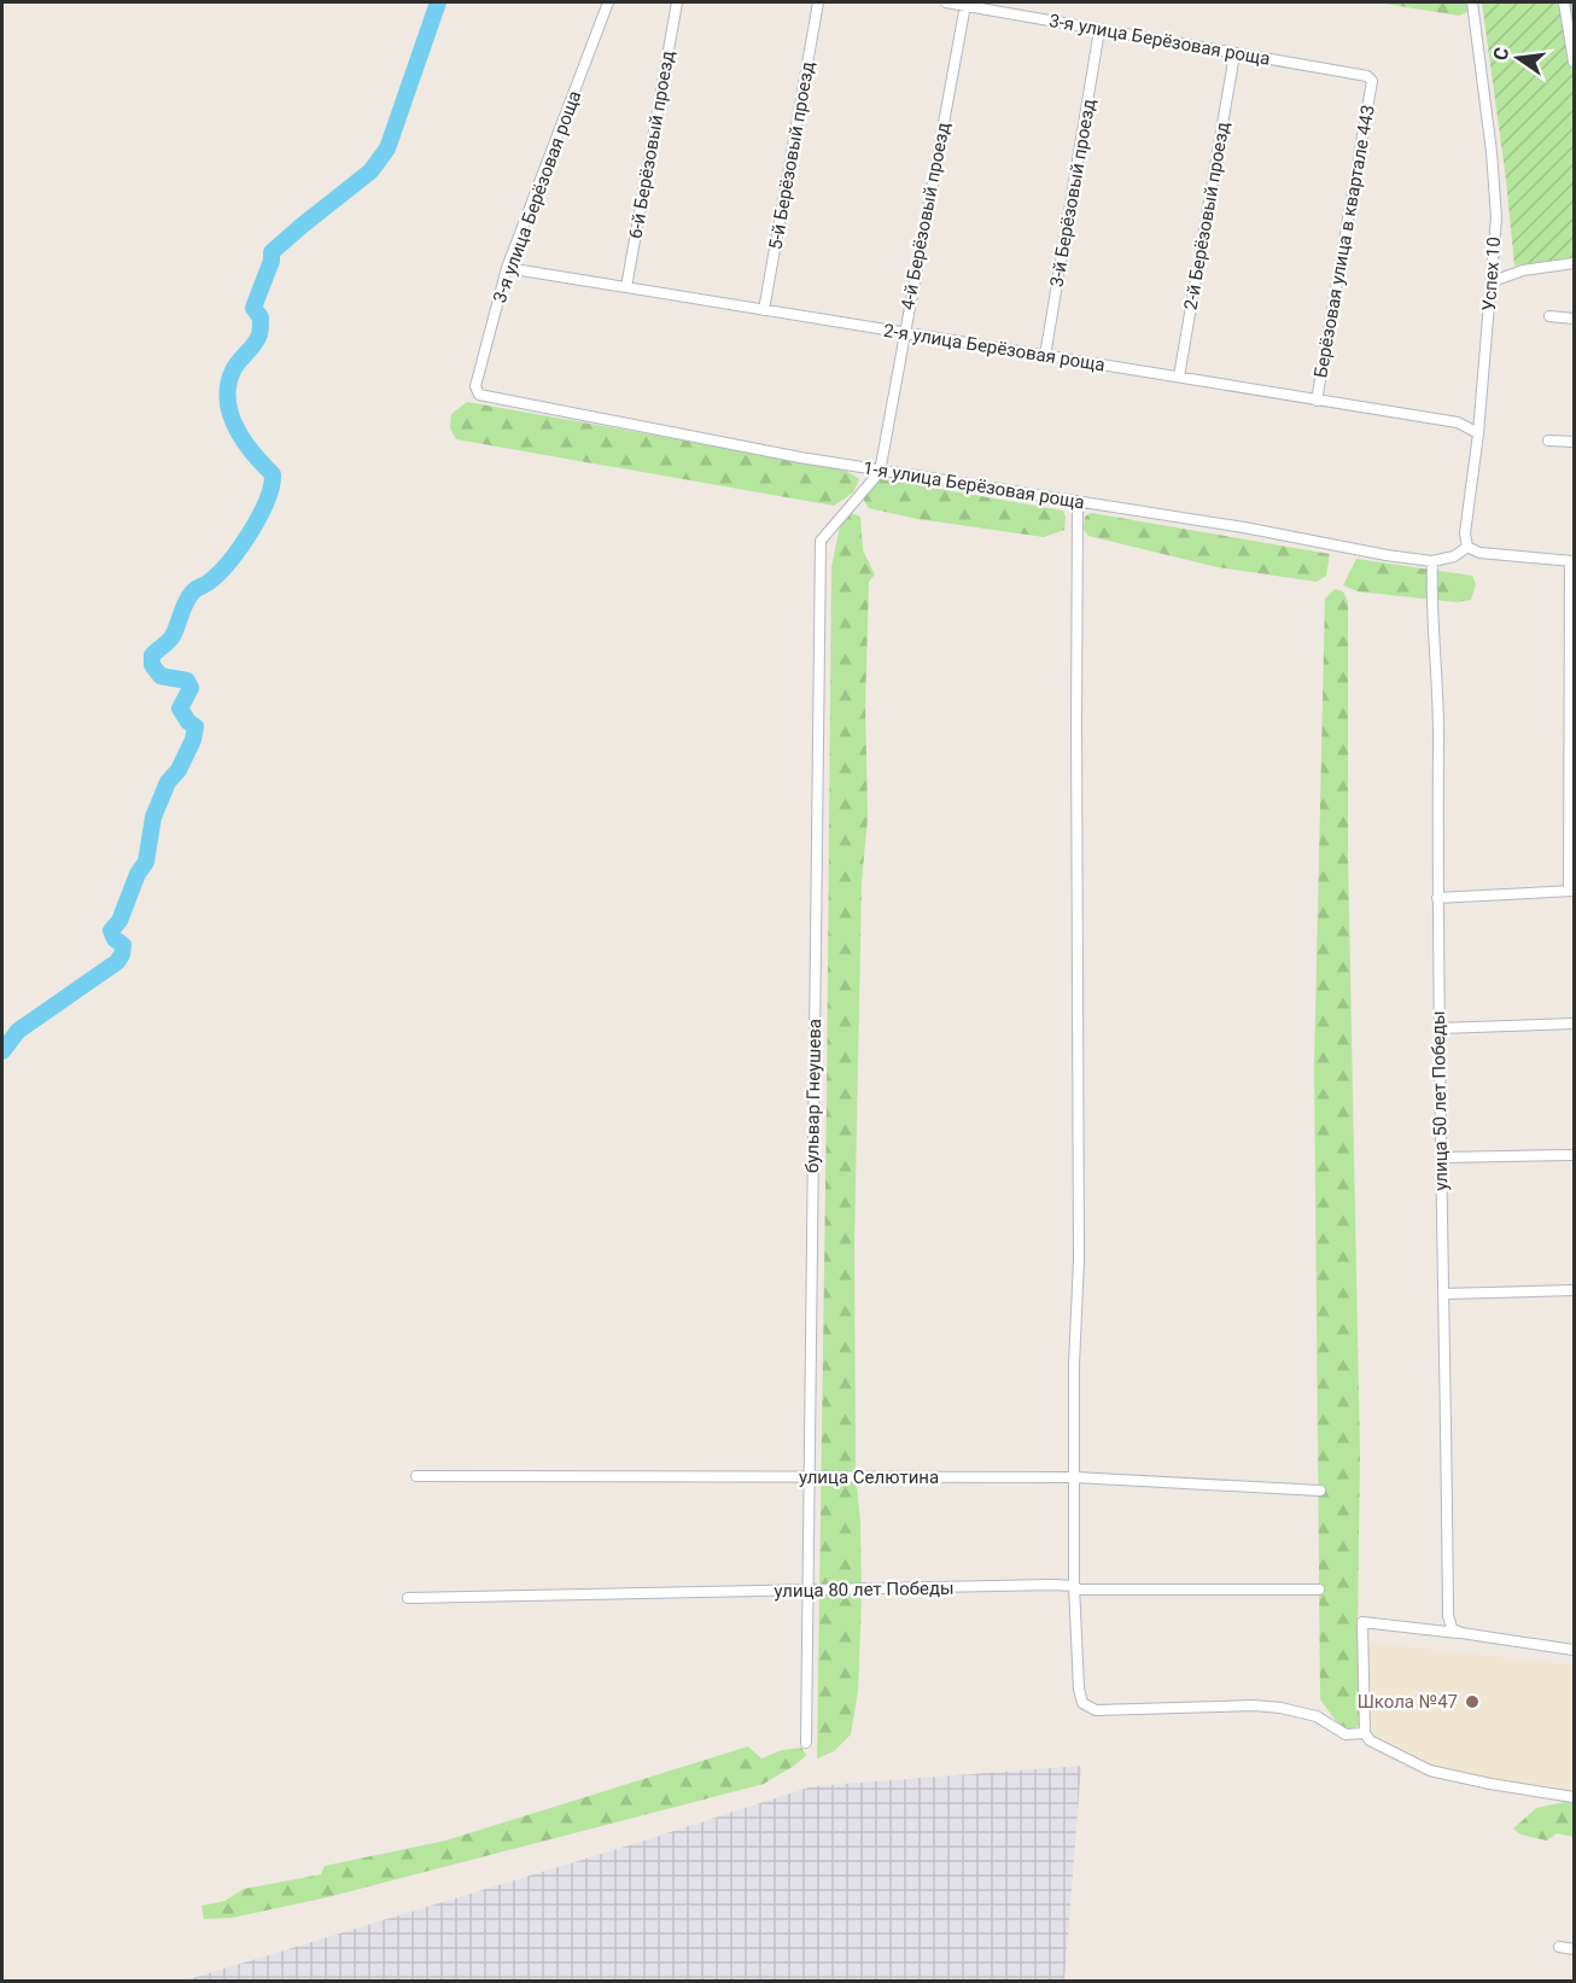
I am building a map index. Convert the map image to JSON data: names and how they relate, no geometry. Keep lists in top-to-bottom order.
{
  "streets": {
    "street": [
      "3-я улица Берёзовая роща",
      "6-й Берёзовый проезд",
      "5-й Берёзовый проезд",
      "3-й Берёзовый проезд",
      "4-й Берёзовый проезд",
      "2-й Берёзовый проезд",
      "Берёзовая улица в квартале 443",
      "Успех 10",
      "2-я улица Берёзовая роща",
      "1-я улица Берёзовая роща",
      "бульвар Гнеушева",
      "улица 50 лет Победы",
      "улица Селютина",
      "улица 80 лет Победы"
    ]
  },
  "crossings": [
    ["3-я улица Берёзовая роща", "3-й Берёзовый проезд"],
    ["3-я улица Берёзовая роща", "4-й Берёзовый проезд"],
    ["3-я улица Берёзовая роща", "2-й Берёзовый проезд"],
    ["3-я улица Берёзовая роща", "Берёзовая улица в квартале 443"],
    ["3-я улица Берёзовая роща", "2-я улица Берёзовая роща"],
    ["3-я улица Берёзовая роща", "1-я улица Берёзовая роща"],
    ["6-й Берёзовый проезд", "2-я улица Берёзовая роща"],
    ["5-й Берёзовый проезд", "2-я улица Берёзовая роща"],
    ["3-й Берёзовый проезд", "2-я улица Берёзовая роща"],
    ["4-й Берёзовый проезд", "2-я улица Берёзовая роща"],
    ["4-й Берёзовый проезд", "1-я улица Берёзовая роща"],
    ["4-й Берёзовый проезд", "бульвар Гнеушева"],
    ["2-й Берёзовый проезд", "2-я улица Берёзовая роща"],
    ["Берёзовая улица в квартале 443", "2-я улица Берёзовая роща"],
    ["Успех 10", "2-я улица Берёзовая роща"],
    ["1-я улица Берёзовая роща", "бульвар Гнеушева"],
    ["1-я улица Берёзовая роща", "улица 50 лет Победы"],
    ["бульвар Гнеушева", "улица Селютина"],
    ["бульвар Гнеушева", "улица 80 лет Победы"]
  ],
  "places": ["Школа №47"],
  "north": "left"
}
